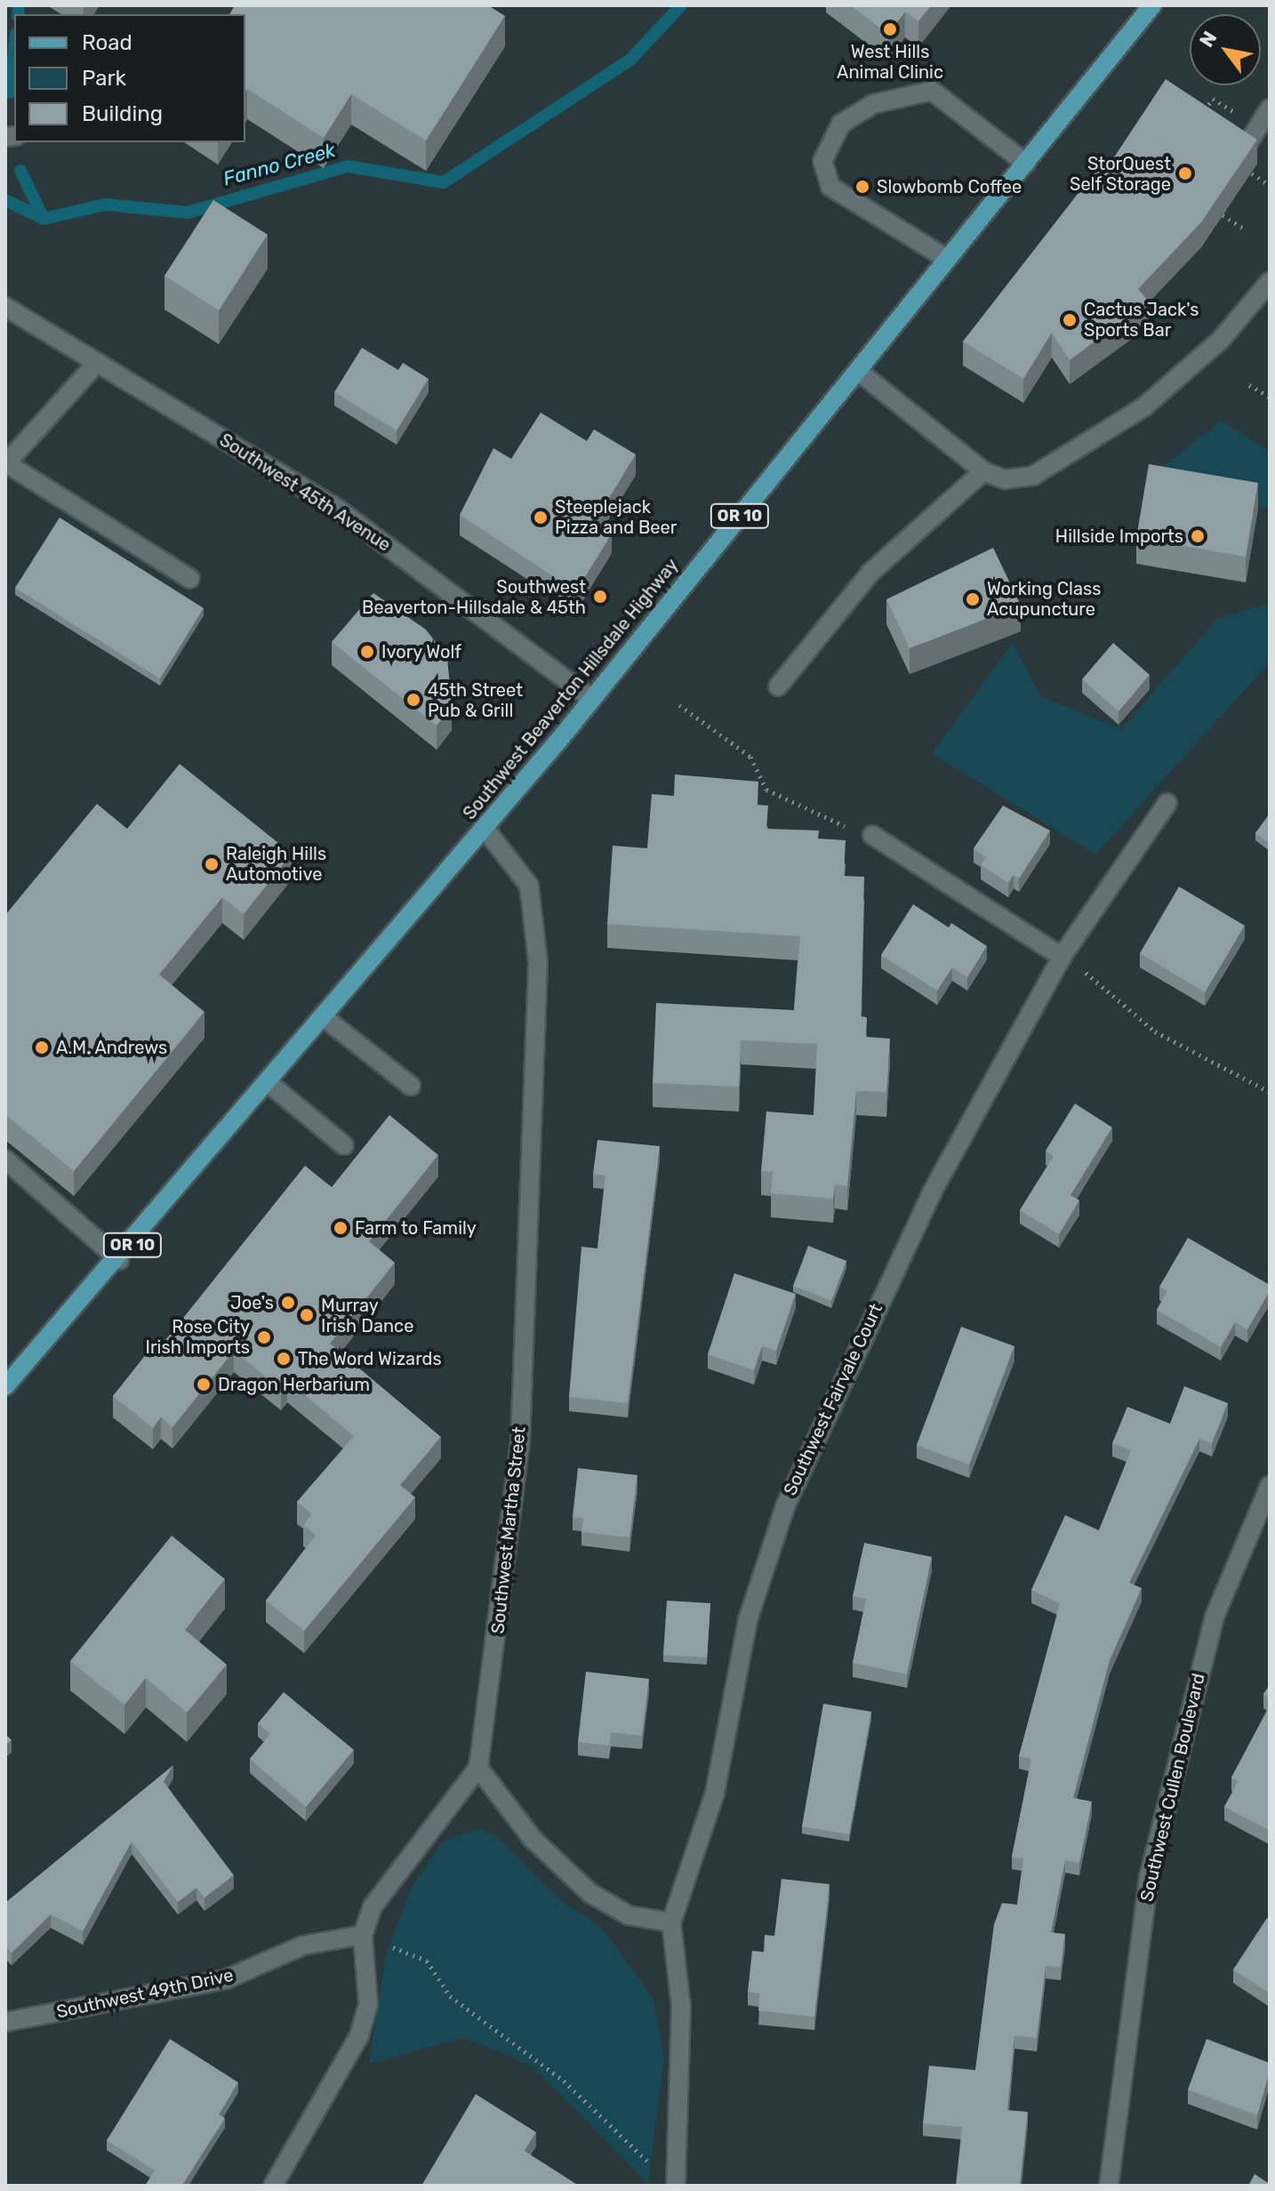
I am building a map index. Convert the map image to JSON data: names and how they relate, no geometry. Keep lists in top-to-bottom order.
{
  "streets": {
    "main road": ["OR 10", "Southwest Beaverton Hillsdale Highway"],
    "street": [
      "Southwest 45th Avenue",
      "Southwest Fairvale Court",
      "Southwest Martha Street",
      "Southwest Cullen Boulevard",
      "Southwest 49th Drive"
    ]
  },
  "crossings": [
    ["Southwest 45th Avenue", "Southwest Beaverton Hillsdale Highway"],
    ["Southwest Beaverton Hillsdale Highway", "Southwest Martha Street"],
    ["Southwest Martha Street", "Southwest 49th Drive"]
  ],
  "water": ["Fanno Creek"],
  "places": [
    "West Hills Animal Clinic",
    "StorQuest Self Storage",
    "Slowbomb Coffee",
    "Cactus Jack's Sports Bar",
    "Steeplejack Pizza and Beer",
    "Hillside Imports",
    "Southwest Beaverton-Hillsdale & 45th",
    "Working Class Acupuncture",
    "Ivory Wolf",
    "45th Street Pub & Grill",
    "Raleigh Hills Automotive",
    "A.M. Andrews",
    "Farm to Family",
    "Joe's",
    "Murray Irish Dance",
    "Rose City Irish Imports",
    "The Word Wizards",
    "Dragon Herbarium"
  ],
  "legend": ["Road", "Park", "Building"],
  "north": "top left"
}
